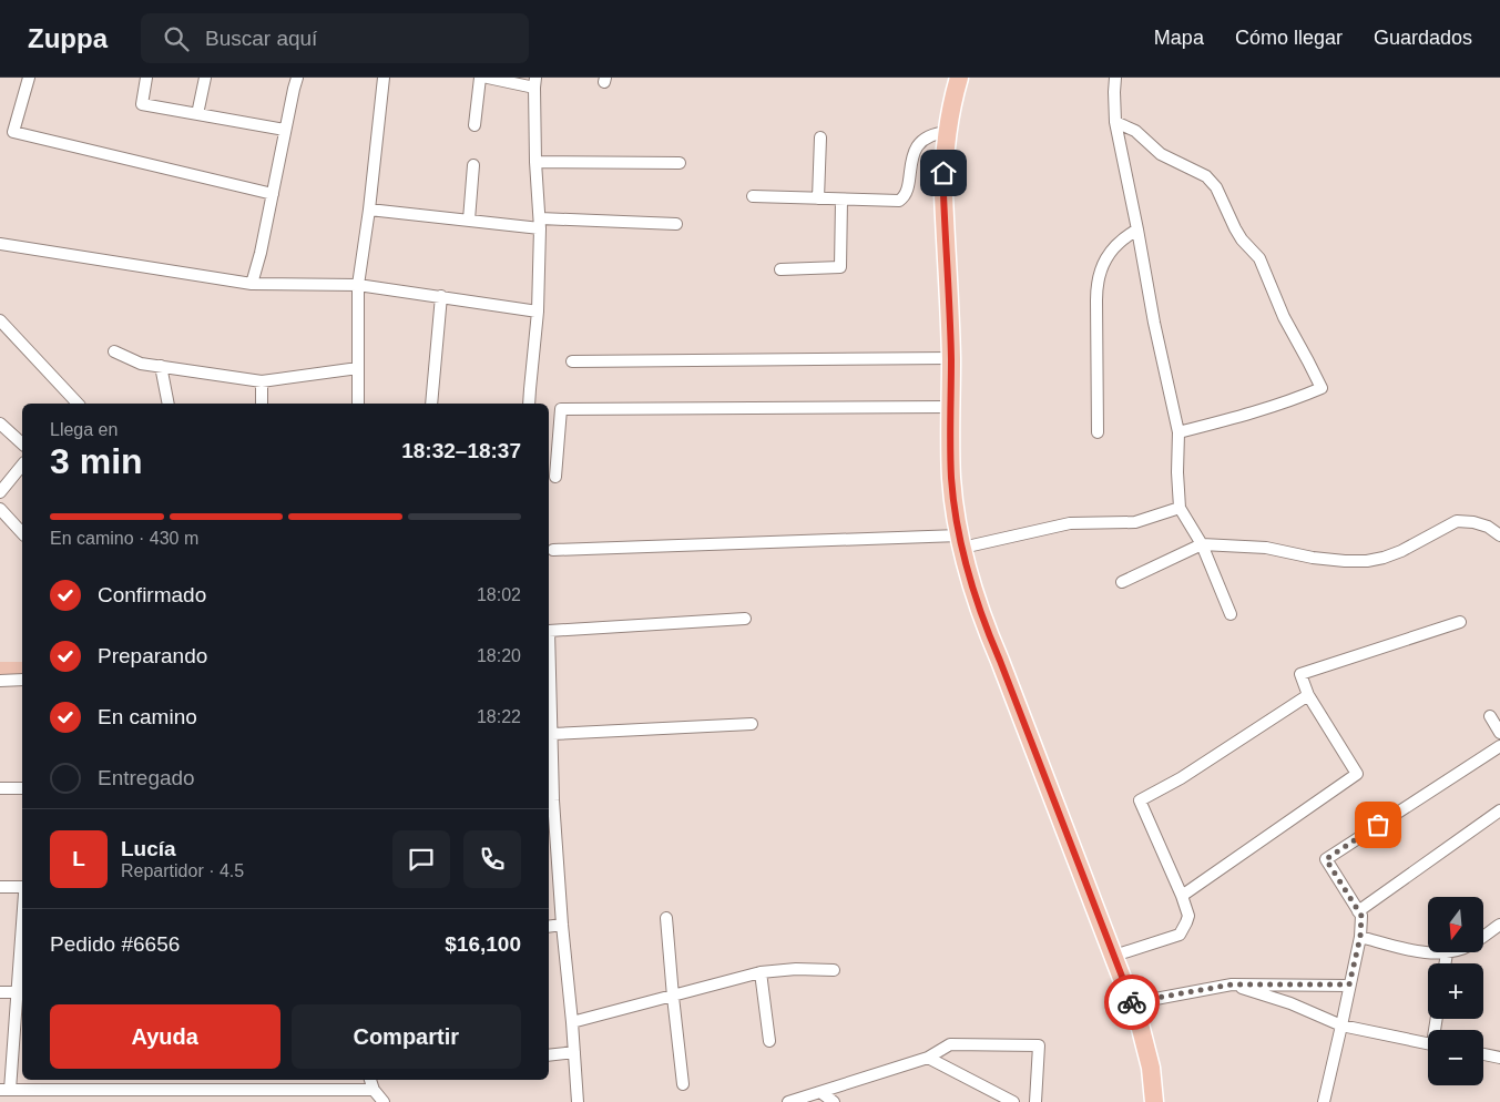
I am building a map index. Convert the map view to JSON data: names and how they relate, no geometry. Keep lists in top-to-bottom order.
{
  "north": "bottom",
  "page": {
    "header": "Zuppa",
    "search": "Buscar aquí",
    "nav": ["Mapa", "Cómo llegar", "Guardados"],
    "heading": ["3 min", "Llega en", "18:32–18:37"],
    "panel": [
      "Lucía",
      "Repartidor · 4.5",
      "Pedido #6656",
      "$16,100"
    ],
    "bar": "En camino · 430 m",
    "list": [
      ["Confirmado", "18:02"],
      ["Preparando", "18:20"],
      ["En camino", "18:22"],
      "Entregado"
    ],
    "round": "L",
    "map_buttons": ["+", "−"],
    "buttons": ["Ayuda", "Compartir"]
  }
}
